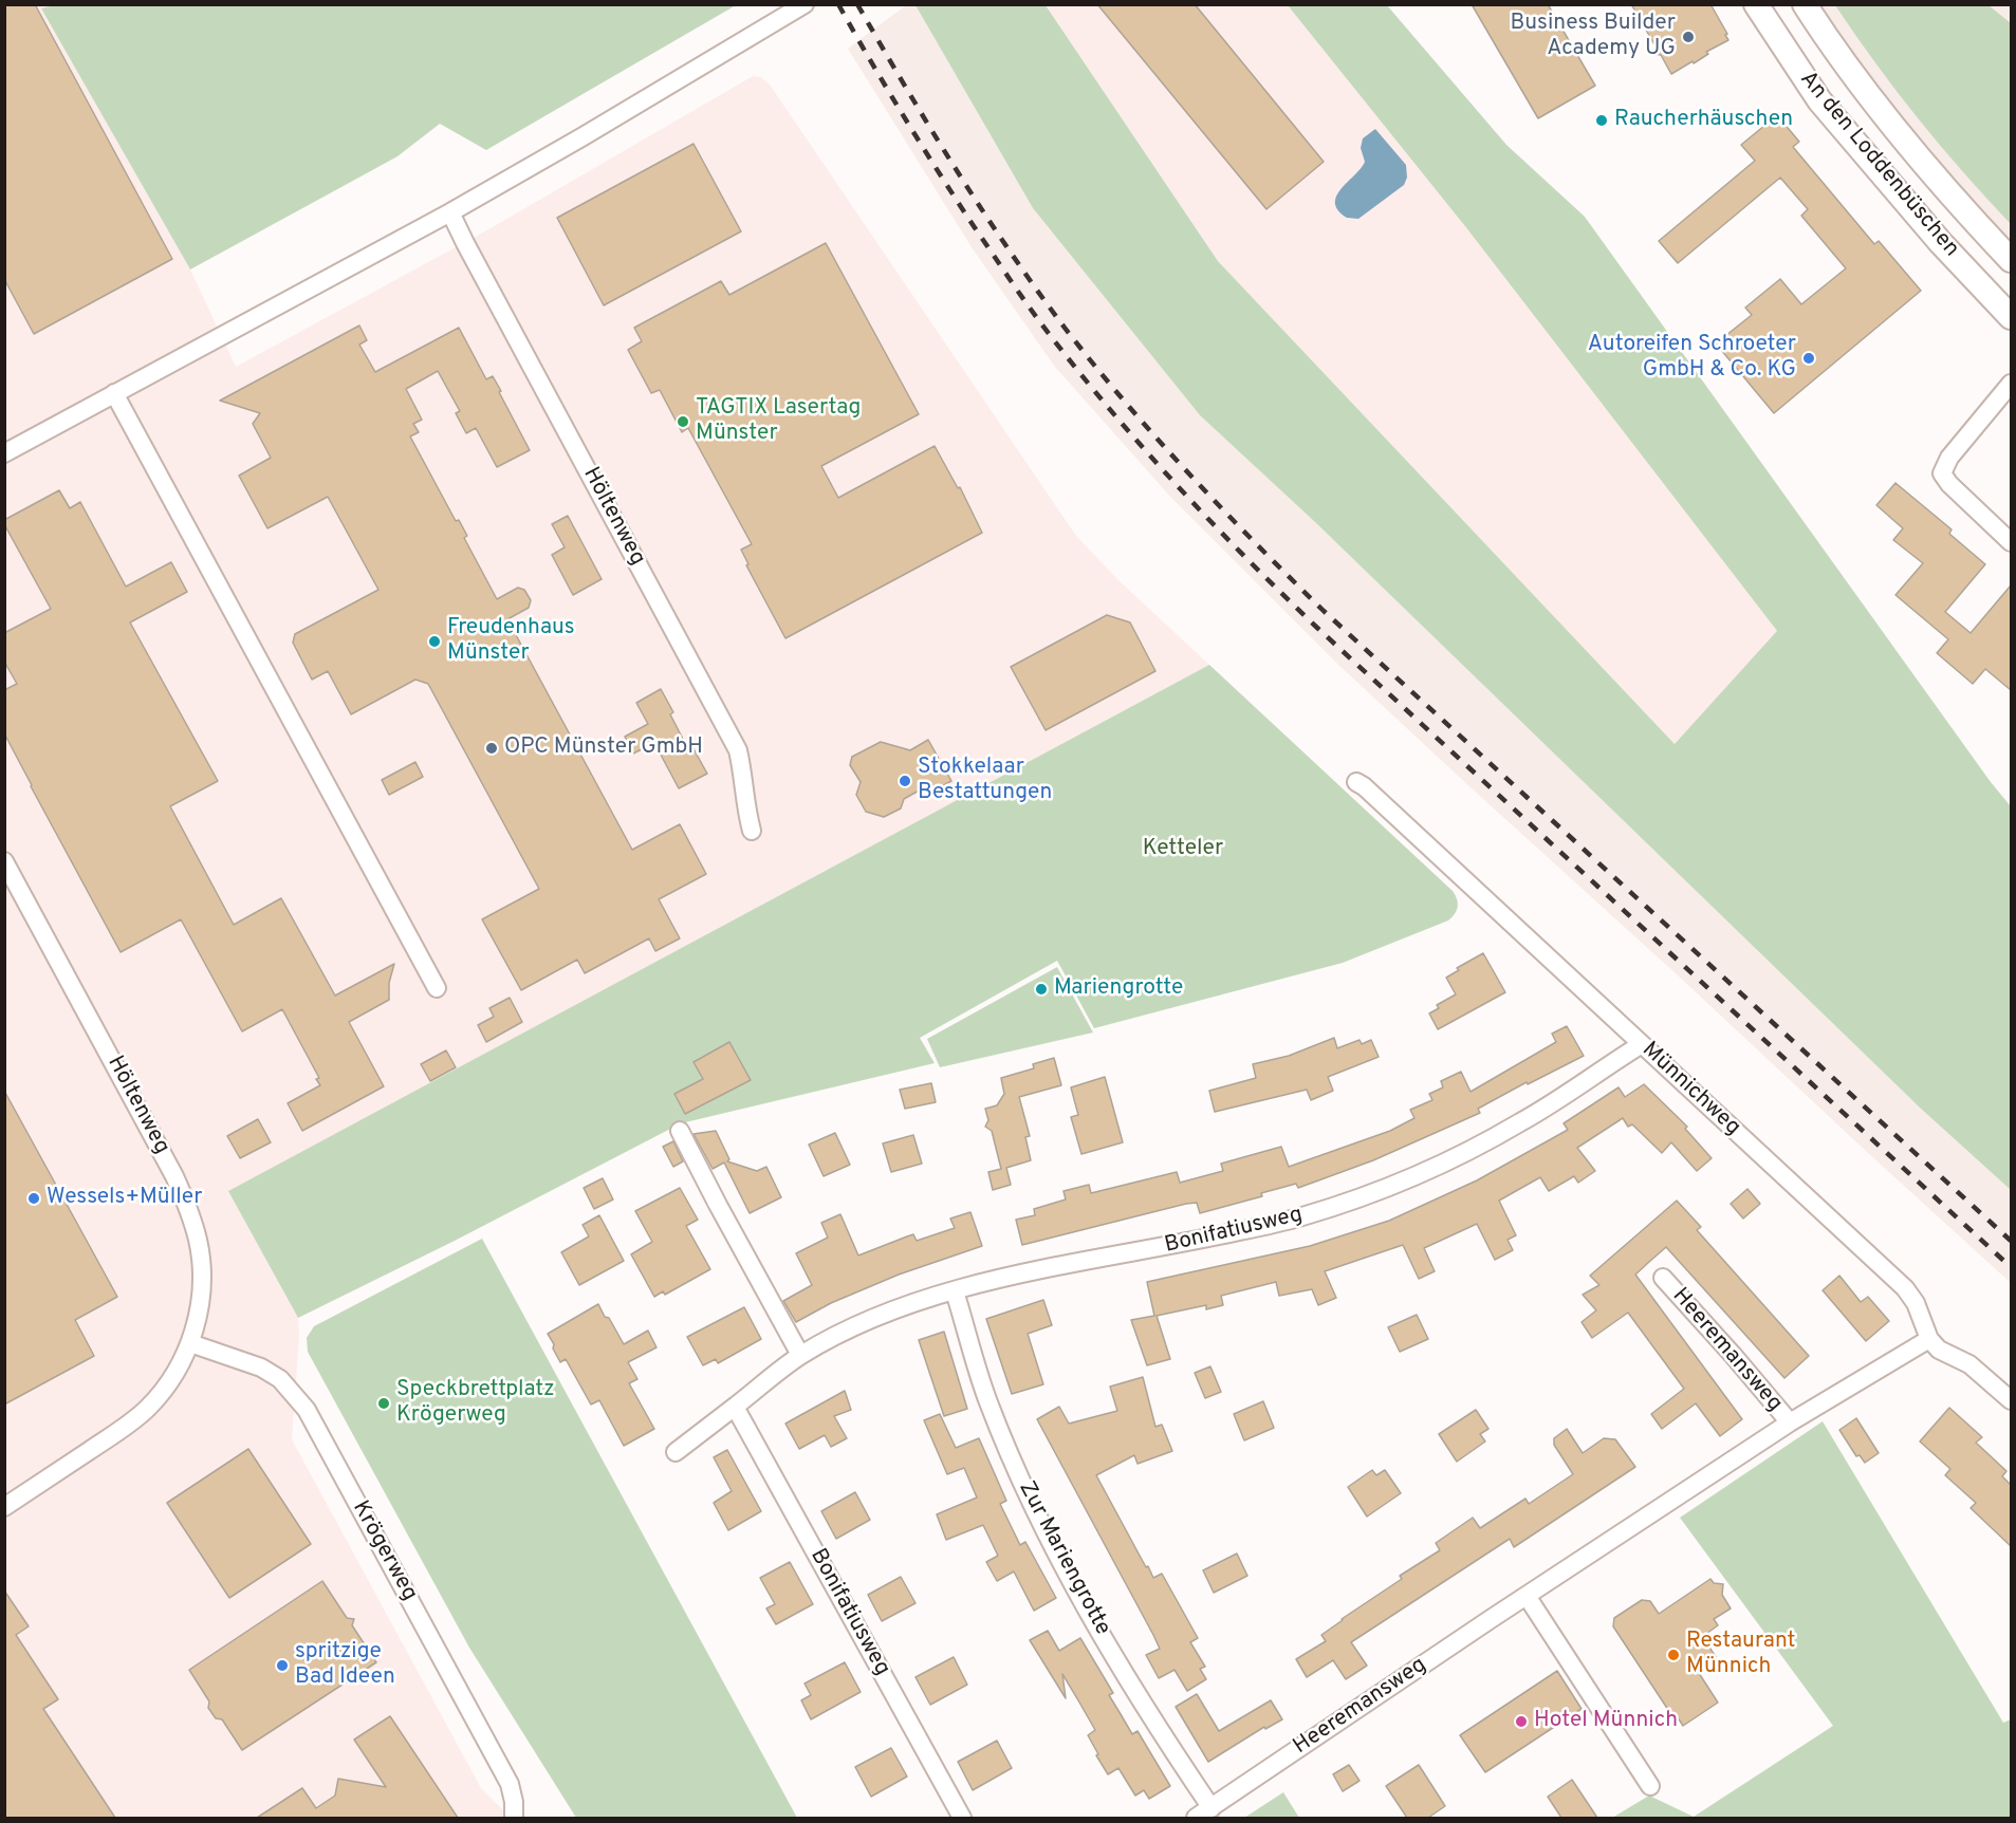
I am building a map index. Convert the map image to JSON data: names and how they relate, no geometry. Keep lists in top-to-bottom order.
{
  "streets": {
    "main road": ["An den Loddenbüschen"],
    "street": [
      "Höltenweg",
      "Münnichweg",
      "Bonifatiusweg",
      "Heeremansweg",
      "Krögerweg",
      "Zur Mariengrotte"
    ]
  },
  "crossings": [
    ["Höltenweg", "Krögerweg"],
    ["Münnichweg", "Bonifatiusweg"],
    ["Münnichweg", "Heeremansweg"],
    ["Bonifatiusweg", "Zur Mariengrotte"],
    ["Heeremansweg", "Zur Mariengrotte"]
  ],
  "parks": ["Ketteler"],
  "places": [
    "Business Builder Academy UG",
    "Raucherhäuschen",
    "Autoreifen Schroeter GmbH & Co. KG",
    "TAGTIX Lasertag Münster",
    "Freudenhaus Münster",
    "OPC Münster GmbH",
    "Stokkelaar Bestattungen",
    "Mariengrotte",
    "Wessels+Müller",
    "Speckbrettplatz Krögerweg",
    "Restaurant Münnich",
    "spritzige Bad Ideen",
    "Hotel Münnich"
  ]
}
